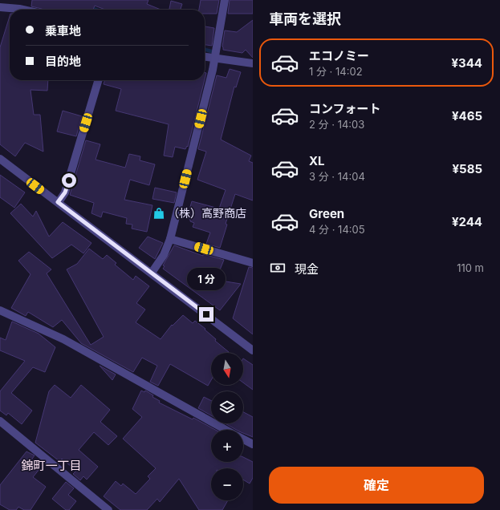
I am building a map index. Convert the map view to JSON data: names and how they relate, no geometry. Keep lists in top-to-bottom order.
{
  "districts": ["錦町一丁目"],
  "places": {
    "shop": ["（株）高野商店"]
  },
  "north": "bottom",
  "page": {
    "heading": "車両を選択",
    "banner": ["乗車地", "目的地"],
    "list": [
      {
        "name": "エコノミー",
        "note": "1 分 · 14:02",
        "value": "¥344"
      },
      {
        "name": "コンフォート",
        "note": "2 分 · 14:03",
        "value": "¥465"
      },
      {
        "name": "XL",
        "note": "3 分 · 14:04",
        "value": "¥585"
      },
      {
        "name": "Green",
        "note": "4 分 · 14:05",
        "value": "¥244"
      }
    ],
    "pay": ["現金", "110 m"],
    "bubble": "1 分",
    "map_buttons": ["+", "−"],
    "buttons": "確定"
  }
}
